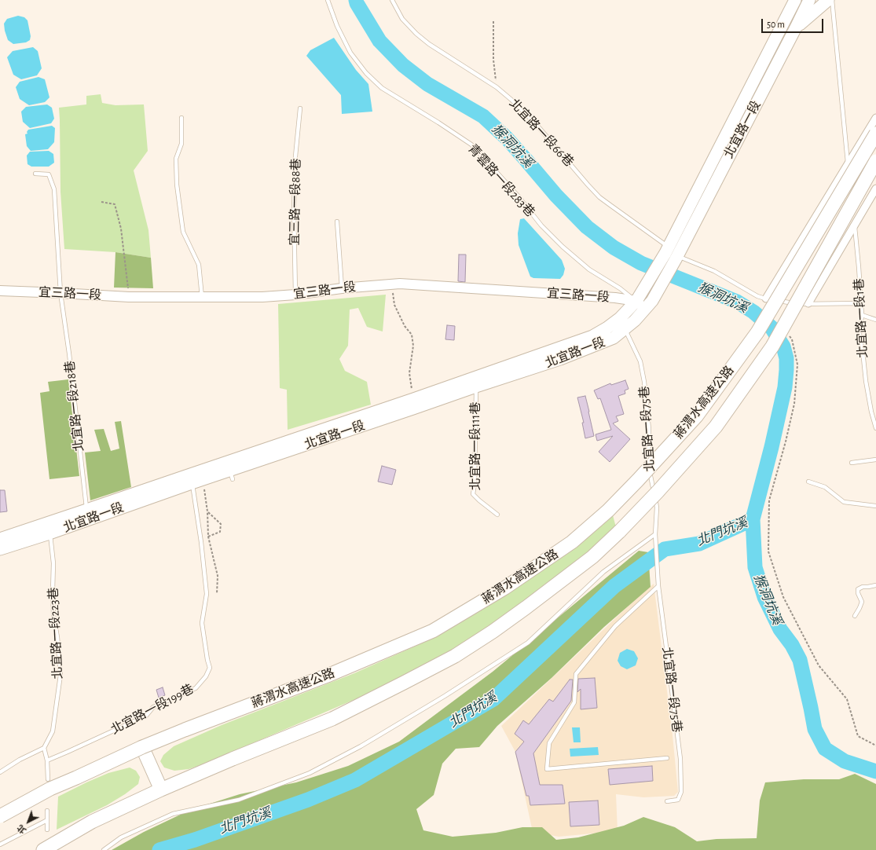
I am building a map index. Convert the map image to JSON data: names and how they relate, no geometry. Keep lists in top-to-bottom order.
{
  "streets": {
    "highway": ["蔣渭水高速公路"],
    "main road": ["北宜路一段"],
    "street": ["宜三路一段"],
    "lane": [
      "北宜路一段66巷",
      "青雲路一段283巷",
      "宜三路一段88巷",
      "北宜路一段1巷",
      "北宜路一段218巷",
      "北宜路一段75巷",
      "北宜路一段111巷",
      "北宜路一段223巷",
      "北宜路一段199巷"
    ]
  },
  "crossings": [
    ["北宜路一段", "北宜路一段66巷"],
    ["北宜路一段", "青雲路一段283巷"],
    ["北宜路一段", "宜三路一段"],
    ["北宜路一段", "北宜路一段218巷"],
    ["北宜路一段", "北宜路一段75巷"],
    ["北宜路一段", "北宜路一段111巷"],
    ["北宜路一段", "北宜路一段223巷"],
    ["北宜路一段", "北宜路一段199巷"],
    ["北宜路一段66巷", "北宜路一段1巷"],
    ["青雲路一段283巷", "宜三路一段"],
    ["宜三路一段88巷", "宜三路一段"],
    ["宜三路一段", "北宜路一段218巷"]
  ],
  "water": ["猴洞坑溪", "北門坑溪"],
  "scale_bar": "50 m",
  "north": "bottom left"
}
